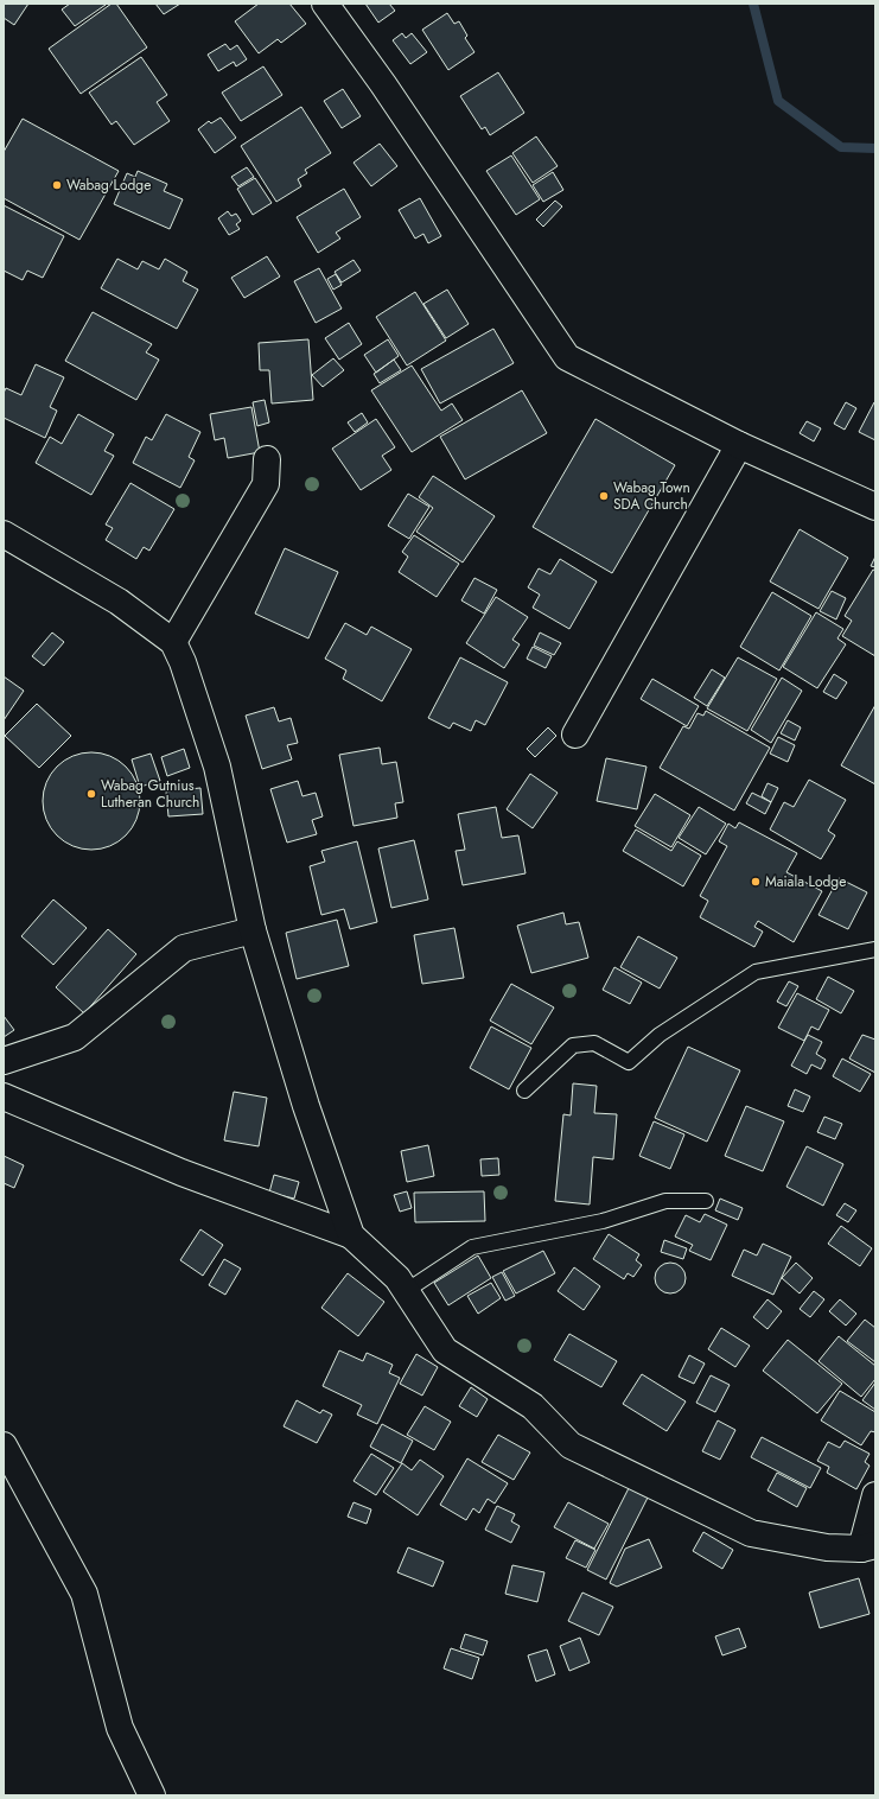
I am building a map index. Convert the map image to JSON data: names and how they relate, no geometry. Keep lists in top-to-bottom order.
{
  "places": [
    "Wabag Lodge",
    "Wabag Town SDA Church",
    "Wabag Gutnius Lutheran Church",
    "Maiala Lodge"
  ]
}
